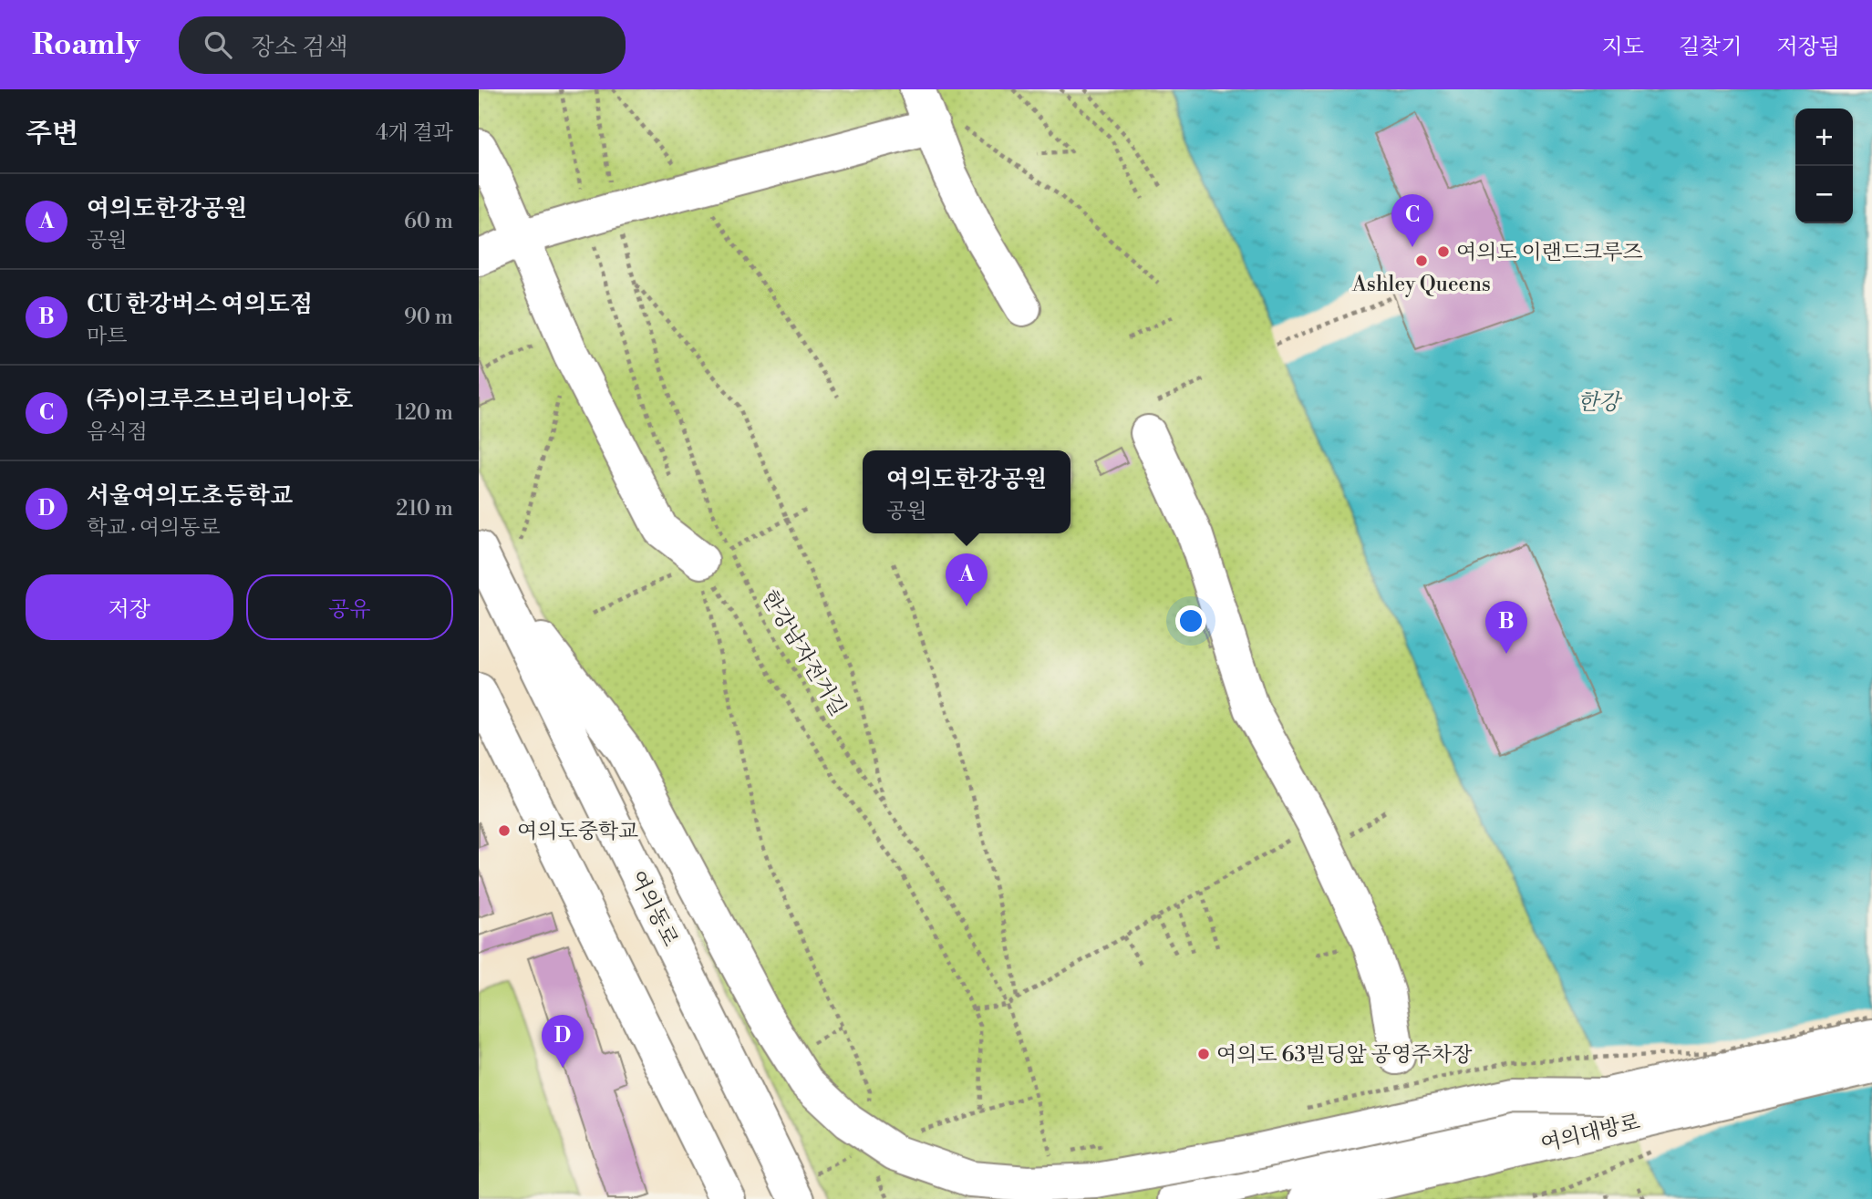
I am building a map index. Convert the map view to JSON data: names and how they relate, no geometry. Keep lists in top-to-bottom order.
{
  "streets": {
    "main road": ["여의동로", "여의대방로"],
    "path": ["한강남자전거길"]
  },
  "water": ["한강"],
  "places": [
    "여의도 이랜드크루즈",
    "Ashley Queens",
    "여의도중학교",
    "여의도 63빌딩앞 공영주차장"
  ],
  "page": {
    "header": "Roamly",
    "search": "장소 검색",
    "nav": ["지도", "길찾기", "저장됨"],
    "heading": ["주변", "4개 결과"],
    "map_buttons": ["+", "−"],
    "list": [
      {
        "mark": "A",
        "name": "여의도한강공원",
        "note": "공원",
        "value": "60 m"
      },
      {
        "mark": "B",
        "name": "CU 한강버스 여의도점",
        "note": "마트",
        "value": "90 m"
      },
      {
        "mark": "C",
        "name": "(주)이크루즈브리티니아호",
        "note": "음식점",
        "value": "120 m"
      },
      {
        "mark": "D",
        "name": "서울여의도초등학교",
        "note": "학교 · 여의동로",
        "value": "210 m"
      }
    ],
    "pins": [
      "C",
      "A",
      "B",
      "D"
    ],
    "popup": ["여의도한강공원", "공원"],
    "buttons": ["저장", "공유"]
  }
}
